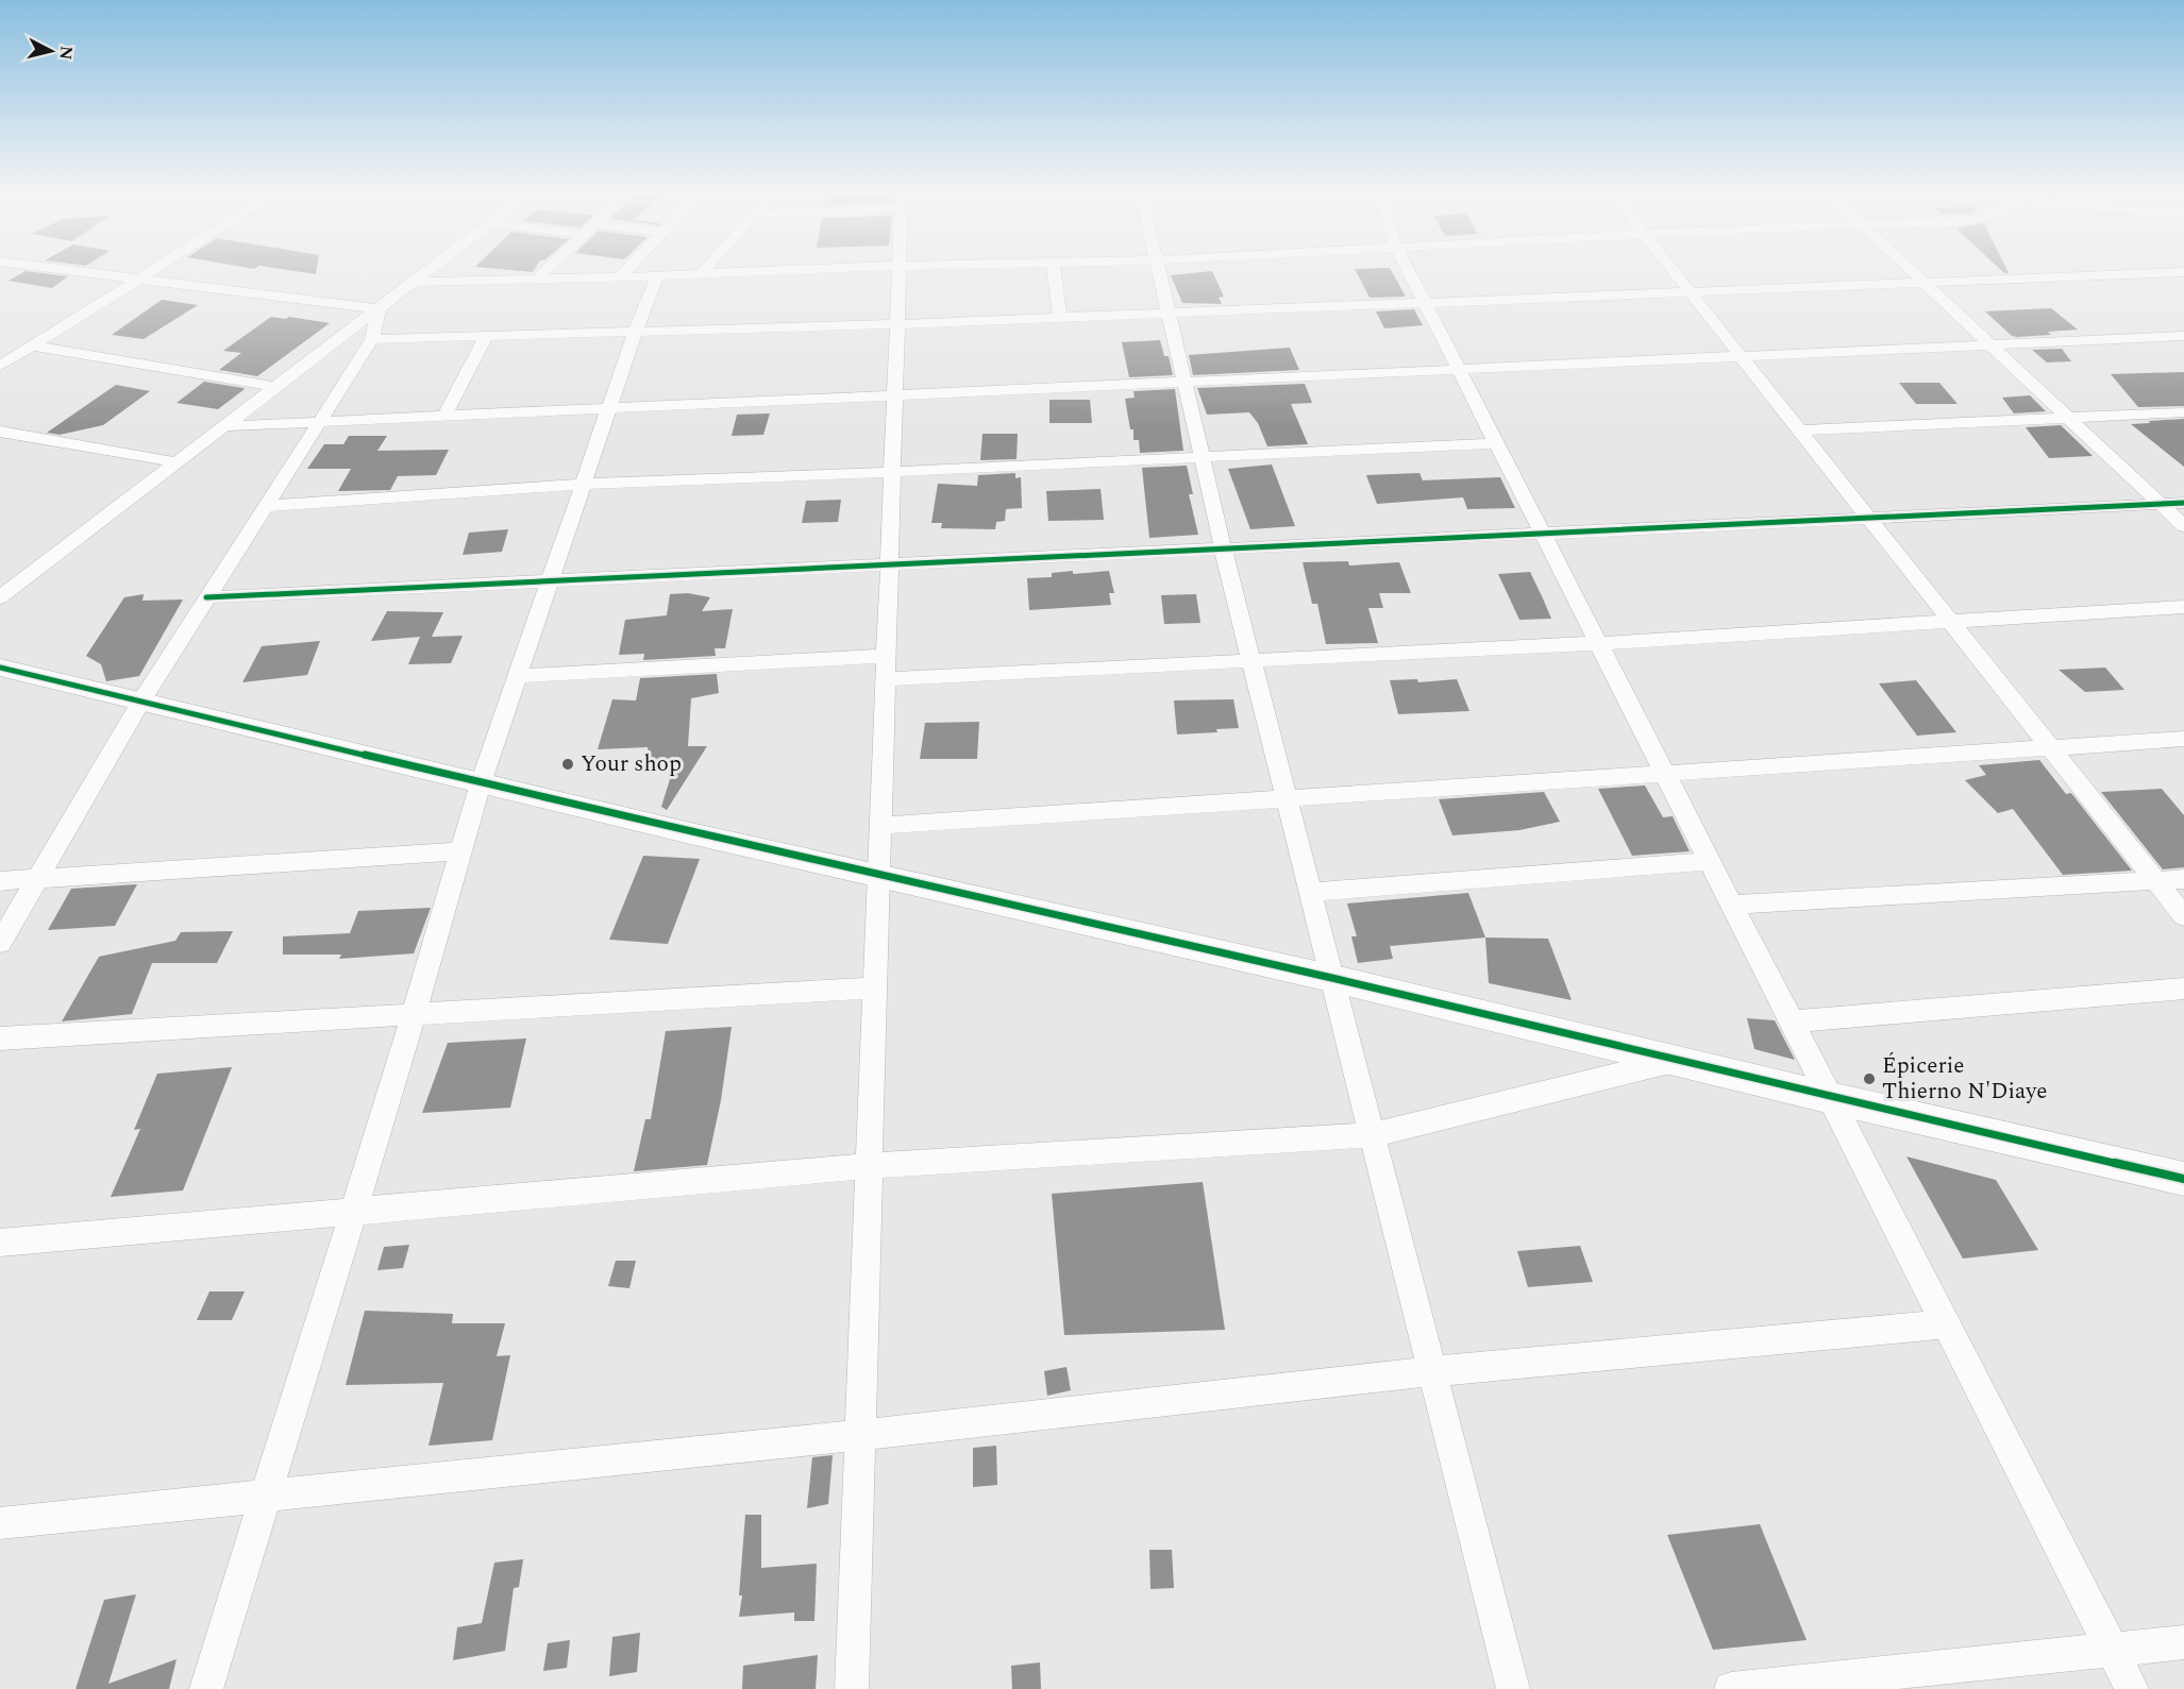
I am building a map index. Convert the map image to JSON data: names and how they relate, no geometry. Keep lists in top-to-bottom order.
{
  "places": ["Your shop", "Épicerie Thierno N'Diaye"],
  "north": "right"
}
